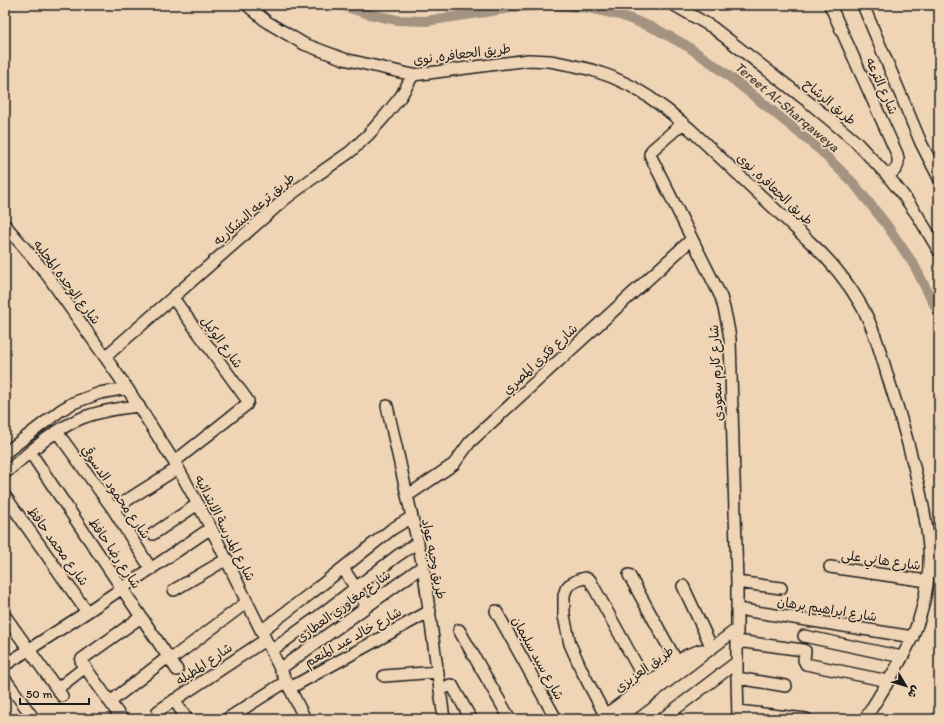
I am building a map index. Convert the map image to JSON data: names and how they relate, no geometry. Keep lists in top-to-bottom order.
{
  "streets": {
    "street": [
      "طريق الجعافره, نوى",
      "شارع الترعه",
      "طريق الرشاح",
      "طريق ترعه البشكاريه",
      "شارع الوحده المحليه",
      "شارع الوكيل",
      "شارع فكرى المصري",
      "شارع كارم سعودى",
      "شارع محمود الدسوقي",
      "شارع المدرسة الابتدائيه",
      "شارع محمد حافظ",
      "شارع رضا حافظ",
      "طريق وجيه عواد",
      "شارع هاني على",
      "شارع مغاوري العطارى",
      "شارع ابراهيم برهان",
      "شارع خالد عبد المنعم",
      "شارع سيد سليمان",
      "شارع المطيله",
      "طريق العزيزى"
    ]
  },
  "crossings": [
    ["طريق الجعافره, نوى", "طريق ترعه البشكاريه"],
    ["طريق الجعافره, نوى", "شارع كارم سعودى"],
    ["طريق الجعافره, نوى", "شارع هاني على"],
    ["طريق الجعافره, نوى", "شارع ابراهيم برهان"],
    ["شارع الترعه", "طريق الرشاح"],
    ["طريق ترعه البشكاريه", "شارع الوحده المحليه"],
    ["طريق ترعه البشكاريه", "شارع الوكيل"],
    ["طريق ترعه البشكاريه", "شارع المدرسة الابتدائيه"],
    ["شارع الوحده المحليه", "شارع المدرسة الابتدائيه"],
    ["شارع الوكيل", "شارع المدرسة الابتدائيه"],
    ["شارع فكرى المصري", "شارع كارم سعودى"],
    ["شارع فكرى المصري", "طريق وجيه عواد"],
    ["شارع كارم سعودى", "شارع ابراهيم برهان"],
    ["شارع كارم سعودى", "طريق العزيزى"],
    ["شارع المدرسة الابتدائيه", "شارع مغاوري العطارى"],
    ["شارع المدرسة الابتدائيه", "شارع خالد عبد المنعم"],
    ["شارع المدرسة الابتدائيه", "شارع المطيله"],
    ["طريق وجيه عواد", "شارع مغاوري العطارى"],
    ["طريق وجيه عواد", "شارع خالد عبد المنعم"],
    ["طريق وجيه عواد", "شارع المطيله"]
  ],
  "water": ["Tereet Al-Sharqaweya"],
  "scale_bar": "50 m",
  "north": "bottom right"
}
